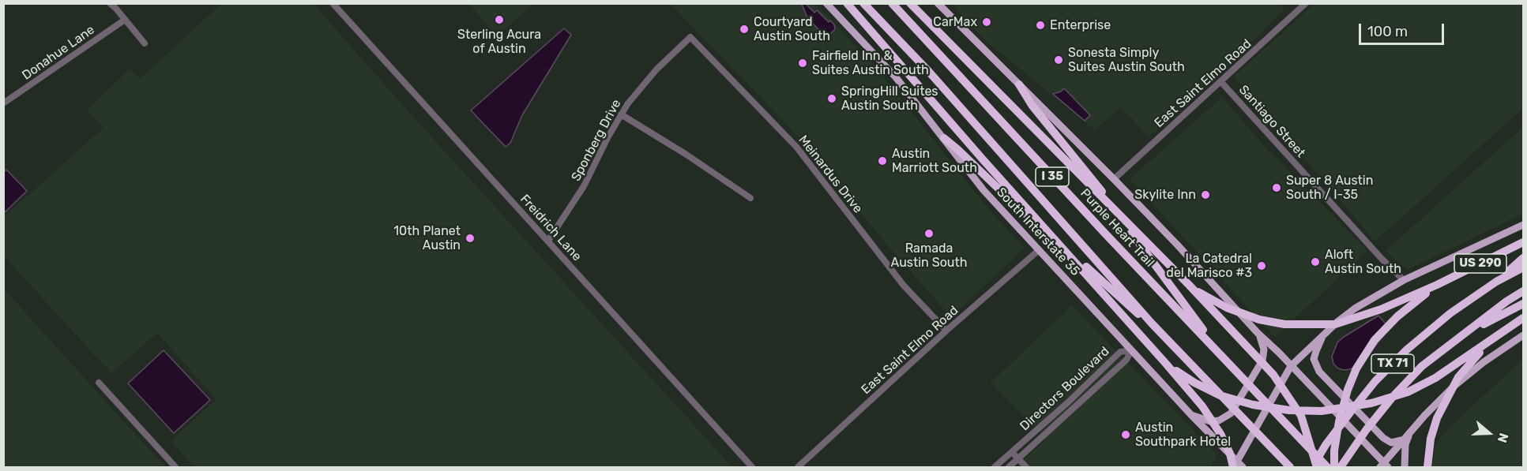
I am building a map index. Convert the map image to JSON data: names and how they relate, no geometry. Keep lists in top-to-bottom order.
{
  "streets": {
    "highway": [
      "I 35",
      "Purple Heart Trail",
      "US 290",
      "TX 71"
    ],
    "main road": ["South Interstate 35"],
    "street": [
      "Donahue Lane",
      "East Saint Elmo Road",
      "Santiago Street",
      "Sponberg Drive",
      "Meinardus Drive",
      "Freidrich Lane",
      "Directors Boulevard"
    ]
  },
  "crossings": [
    ["East Saint Elmo Road", "Santiago Street"],
    ["East Saint Elmo Road", "Meinardus Drive"],
    ["East Saint Elmo Road", "South Interstate 35"],
    ["Sponberg Drive", "Meinardus Drive"],
    ["Sponberg Drive", "Freidrich Lane"],
    ["South Interstate 35", "Directors Boulevard"]
  ],
  "places": [
    "Sterling Acura of Austin",
    "CarMax",
    "Enterprise",
    "Courtyard Austin South",
    "Sonesta Simply Suites Austin South",
    "Fairfield Inn & Suites Austin South",
    "SpringHill Suites Austin South",
    "Austin Marriott South",
    "Super 8 Austin South / I-35",
    "Skylite Inn",
    "Ramada Austin South",
    "10th Planet Austin",
    "Aloft Austin South",
    "La Catedral del Marisco #3",
    "Austin Southpark Hotel"
  ],
  "scale_bar": "100 m",
  "north": "right"
}
